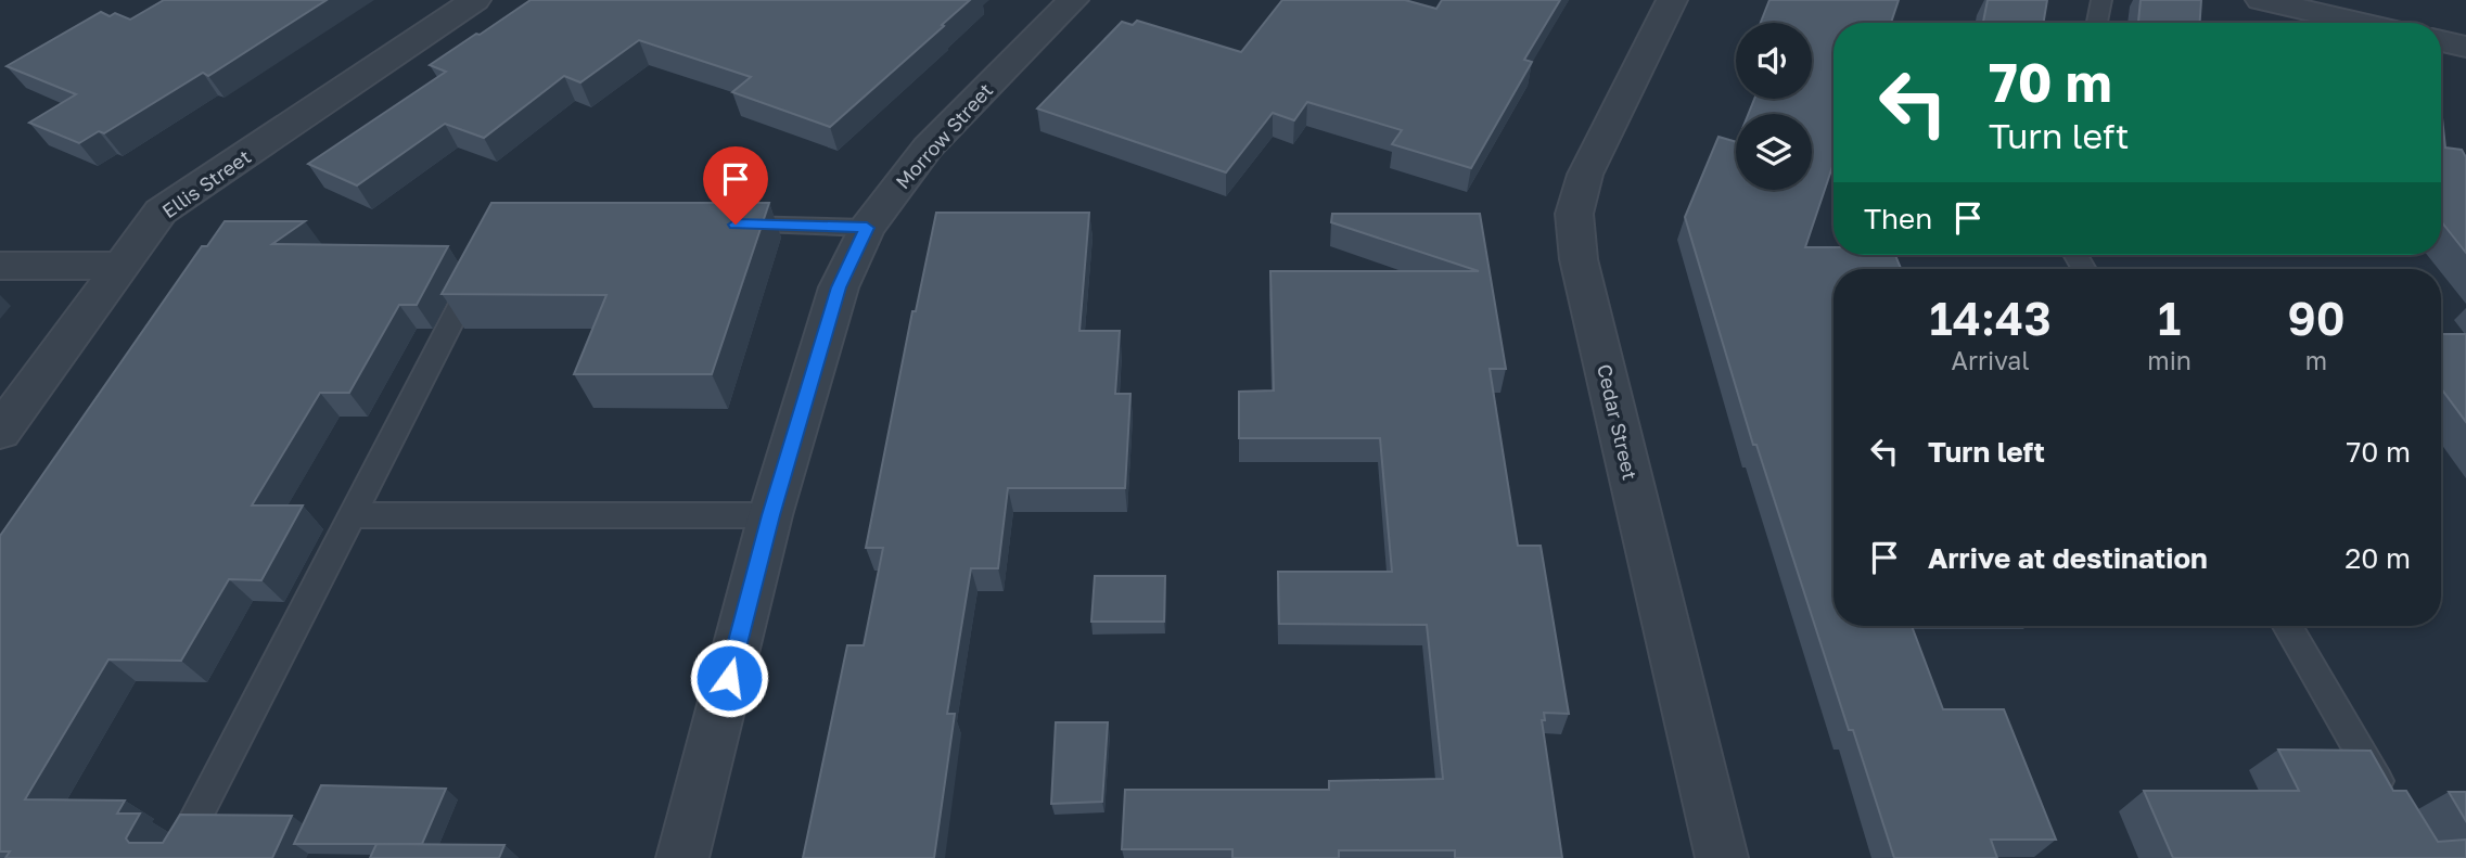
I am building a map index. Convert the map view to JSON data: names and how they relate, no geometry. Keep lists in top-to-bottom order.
{
  "streets": {
    "street": ["Morrow Street", "Ellis Street", "Cedar Street"]
  },
  "page": {
    "turn": ["70 m", "Turn left"],
    "then": "Then",
    "eta": [
      "14:43",
      "Arrival",
      "1",
      "min",
      "90",
      "m"
    ],
    "list": [
      {
        "name": "Turn left",
        "value": "70 m"
      },
      {
        "name": "Arrive at destination",
        "value": "20 m"
      }
    ]
  }
}
